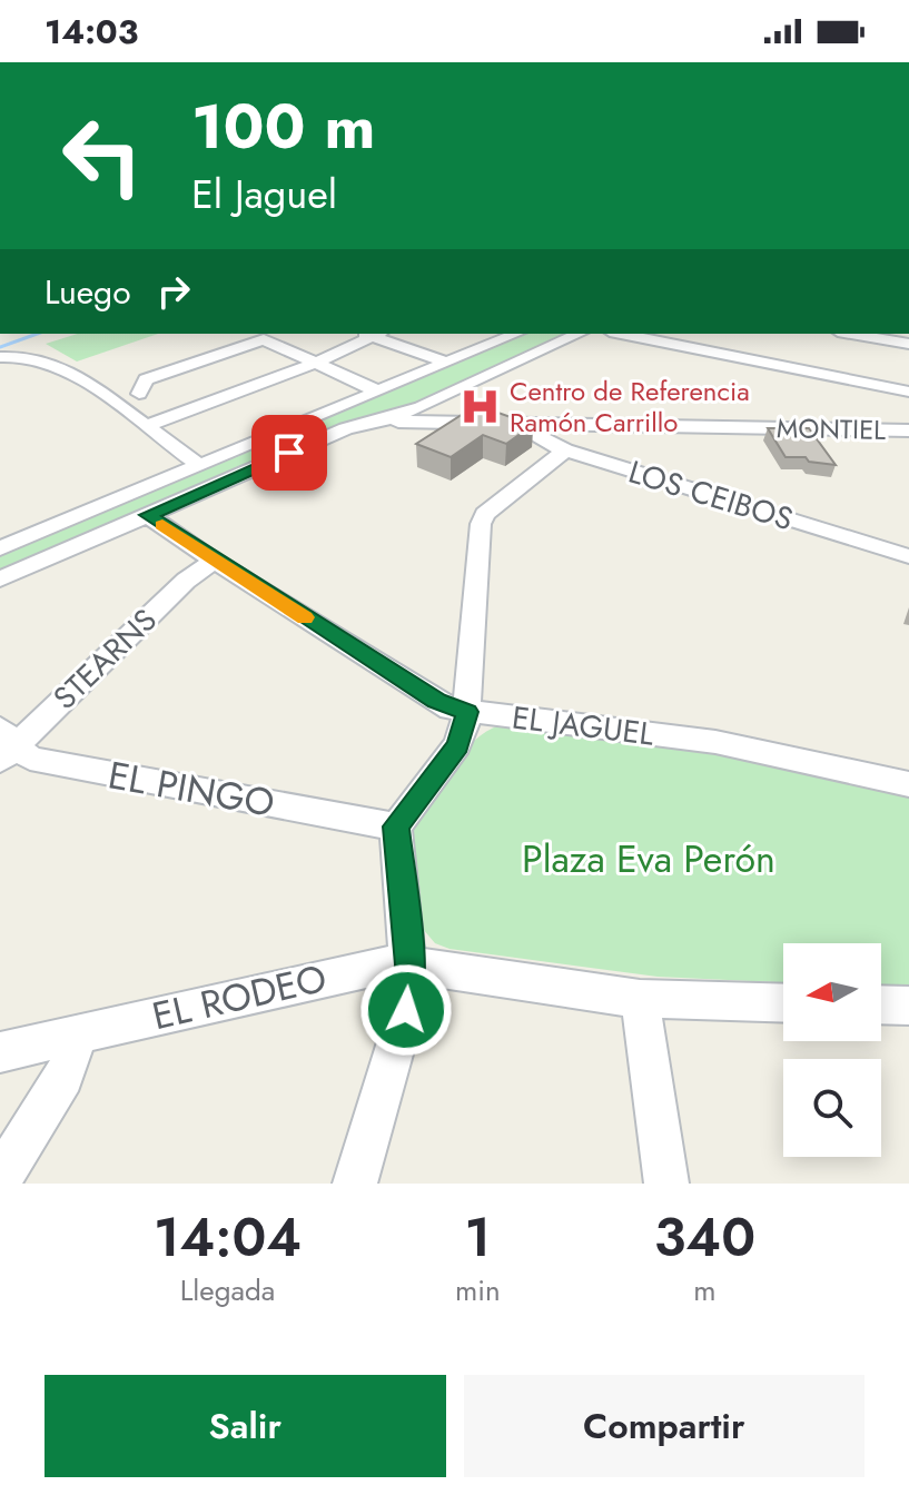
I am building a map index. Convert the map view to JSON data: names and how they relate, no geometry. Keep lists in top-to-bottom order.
{
  "streets": {
    "street": [
      "MONTIEL",
      "LOS CEIBOS",
      "STEARNS",
      "EL JAGUEL",
      "EL PINGO",
      "EL RODEO"
    ]
  },
  "crossings": [
    ["MONTIEL", "LOS CEIBOS"],
    ["STEARNS", "EL JAGUEL"],
    ["STEARNS", "EL PINGO"]
  ],
  "parks": ["Plaza Eva Perón"],
  "places": {
    "hospital": ["Centro de Referencia Ramón Carrillo"]
  },
  "north": "left",
  "page": {
    "status": "14:03",
    "turn": ["100 m", "El Jaguel"],
    "then": "Luego",
    "eta": [
      "14:04",
      "Llegada",
      "1",
      "min",
      "340",
      "m"
    ],
    "buttons": ["Salir", "Compartir"]
  }
}
